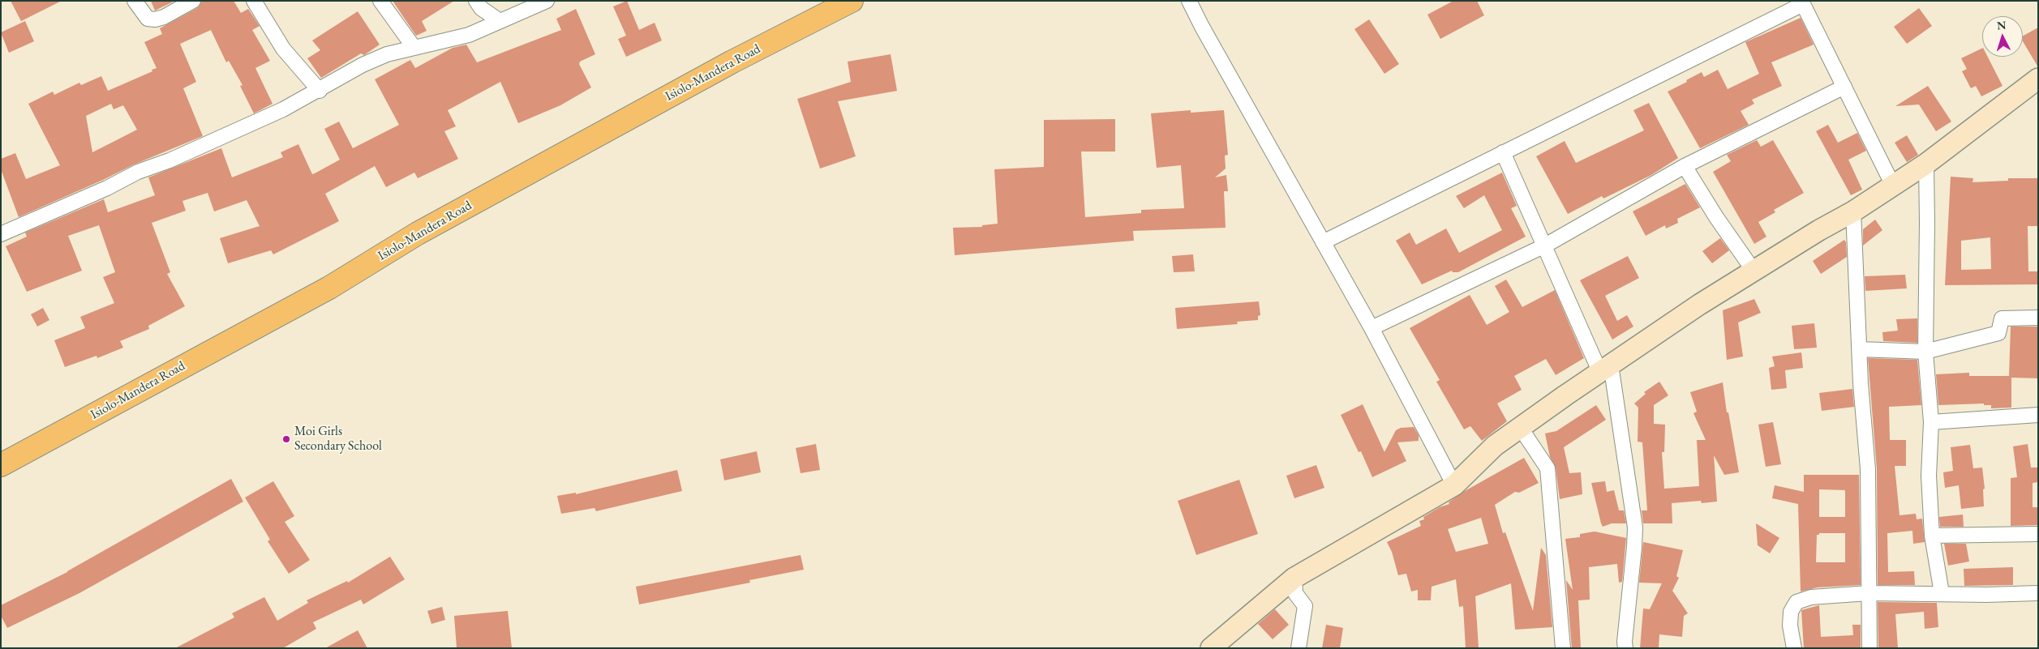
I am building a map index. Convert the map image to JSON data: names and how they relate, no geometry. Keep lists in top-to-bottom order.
{
  "streets": {
    "highway": ["Isiolo-Mandera Road"]
  },
  "places": ["Moi Girls Secondary School"],
  "north": "top"
}
